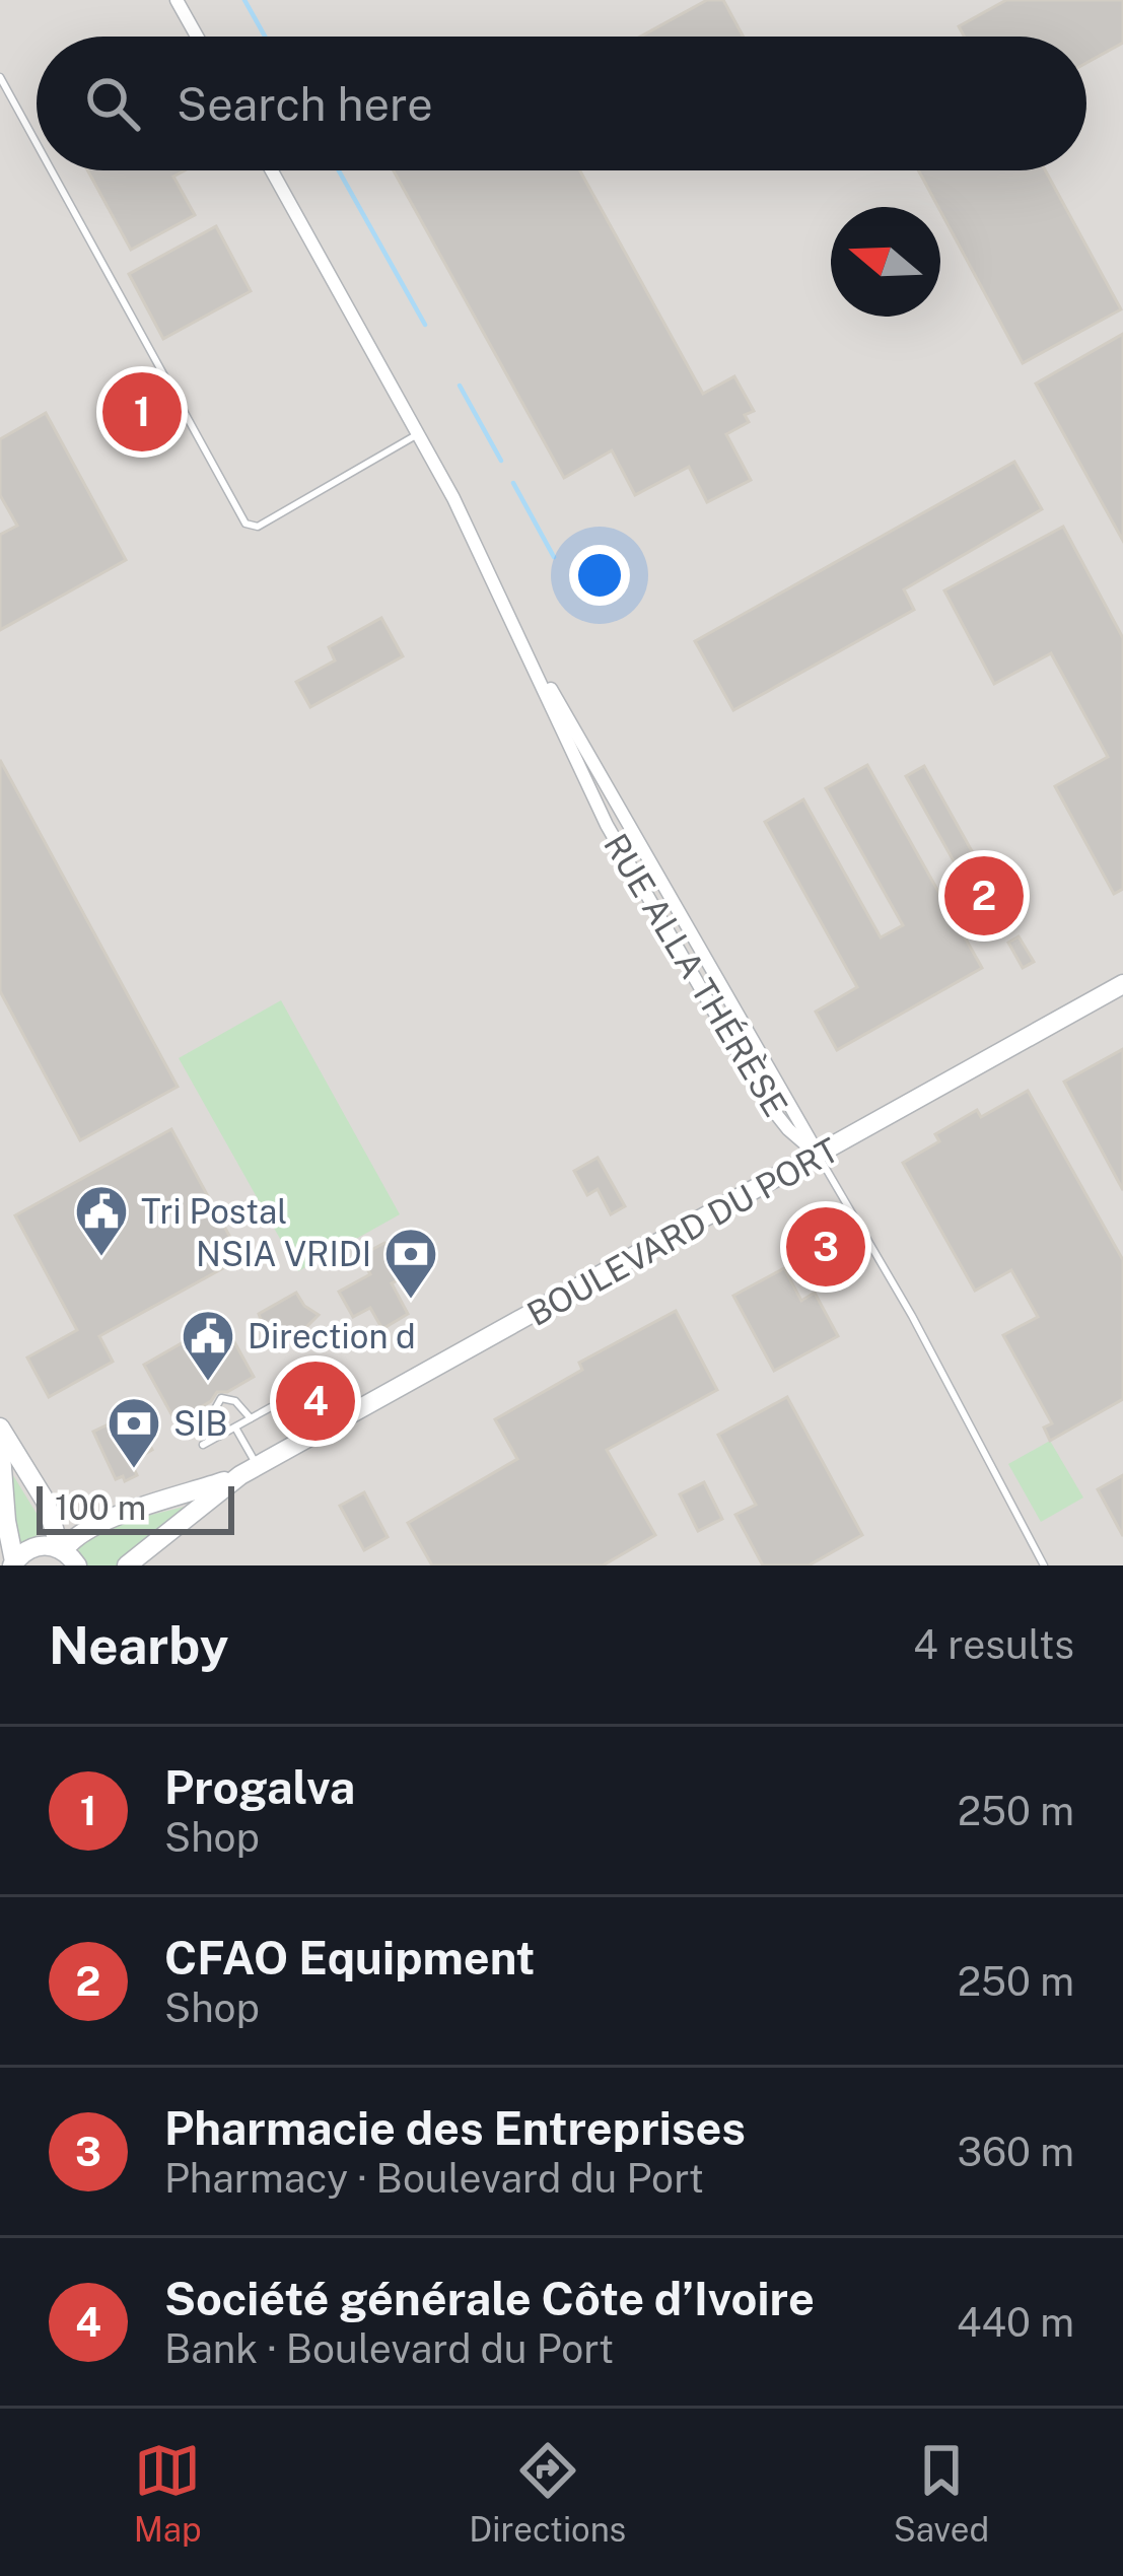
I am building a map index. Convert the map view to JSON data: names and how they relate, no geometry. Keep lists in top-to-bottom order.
{
  "streets": {
    "main road": ["BOULEVARD DU PORT"],
    "street": ["RUE ALLA THÉRÈSE"]
  },
  "crossings": [
    ["RUE ALLA THÉRÈSE", "BOULEVARD DU PORT"]
  ],
  "places": {
    "public building": ["Tri Postal", "Direction d"],
    "bank": ["NSIA VRIDI", "SIB"]
  },
  "scale_bar": "100 m",
  "north": "left",
  "page": {
    "search": "Search here",
    "pins": [
      "1",
      "2",
      "3",
      "4"
    ],
    "scale": "100 m",
    "heading": ["Nearby", "4 results"],
    "list": [
      {
        "mark": "1",
        "name": "Progalva",
        "note": "Shop",
        "value": "250 m"
      },
      {
        "mark": "2",
        "name": "CFAO Equipment",
        "note": "Shop",
        "value": "250 m"
      },
      {
        "mark": "3",
        "name": "Pharmacie des Entreprises",
        "note": "Pharmacy · Boulevard du Port",
        "value": "360 m"
      },
      {
        "mark": "4",
        "name": "Société générale Côte d’Ivoire",
        "note": "Bank · Boulevard du Port",
        "value": "440 m"
      }
    ],
    "nav": ["Map", "Directions", "Saved"]
  }
}
